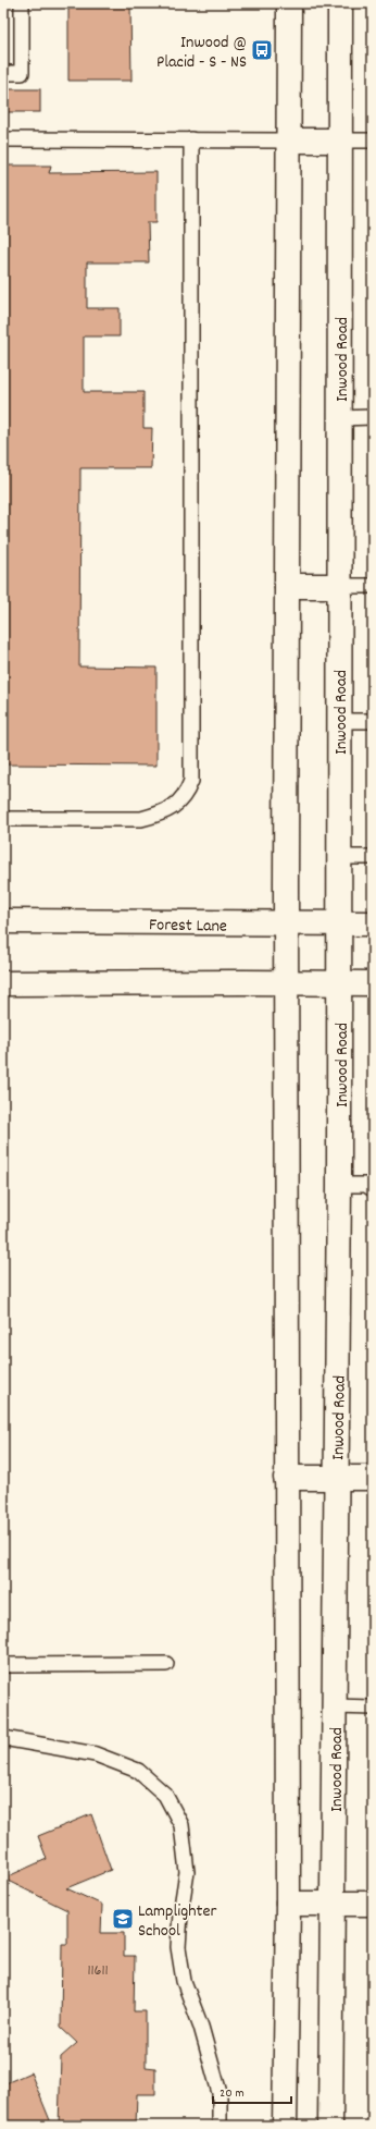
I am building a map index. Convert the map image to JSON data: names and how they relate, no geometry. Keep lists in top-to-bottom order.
{
  "streets": {
    "main road": ["Inwood Road", "Forest Lane"]
  },
  "crossings": [
    ["Inwood Road", "Forest Lane"]
  ],
  "places": {
    "bus stop": ["Inwood @ Placid - S - NS"],
    "school or university": ["Lamplighter School"]
  },
  "house_numbers": ["11611"],
  "scale_bar": "20 m"
}
